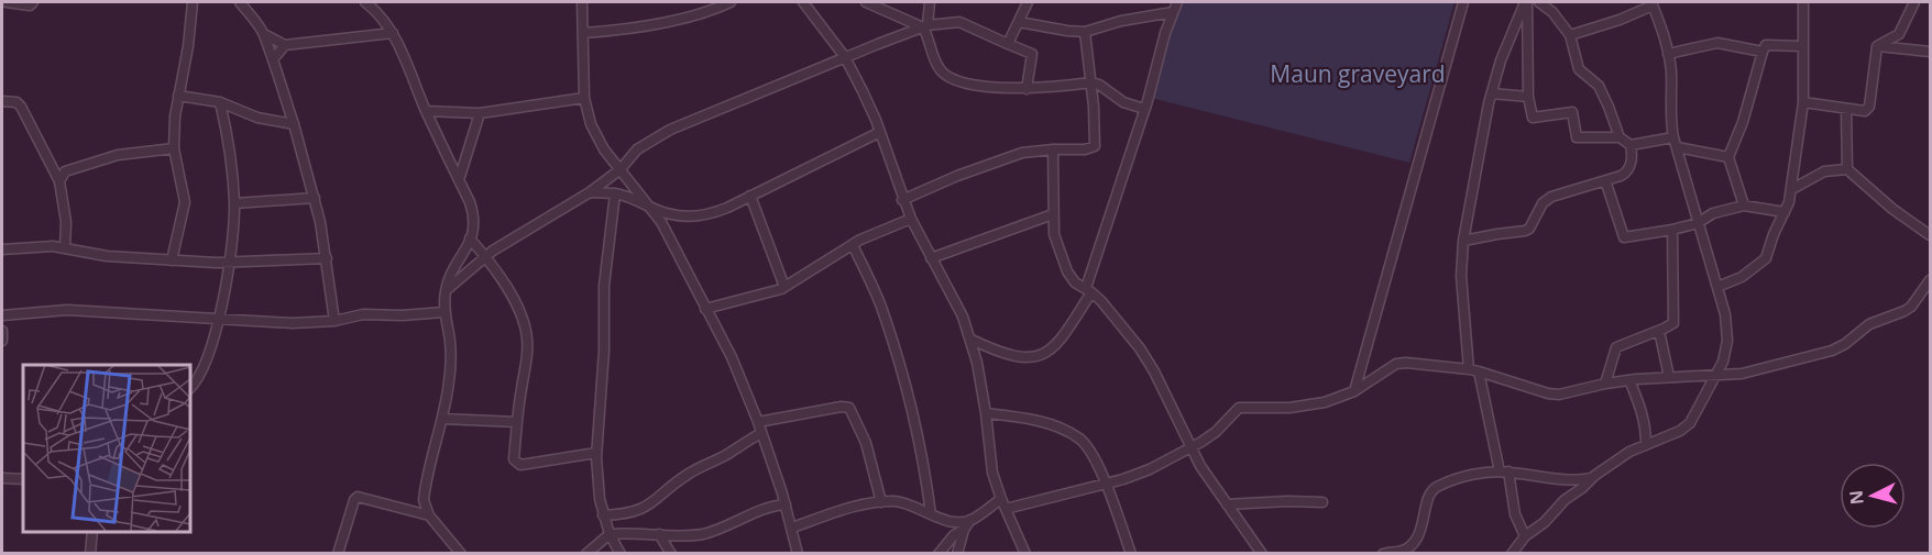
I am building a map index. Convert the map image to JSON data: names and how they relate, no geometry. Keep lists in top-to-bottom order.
{
  "parks": ["Maun graveyard"],
  "north": "left"
}
